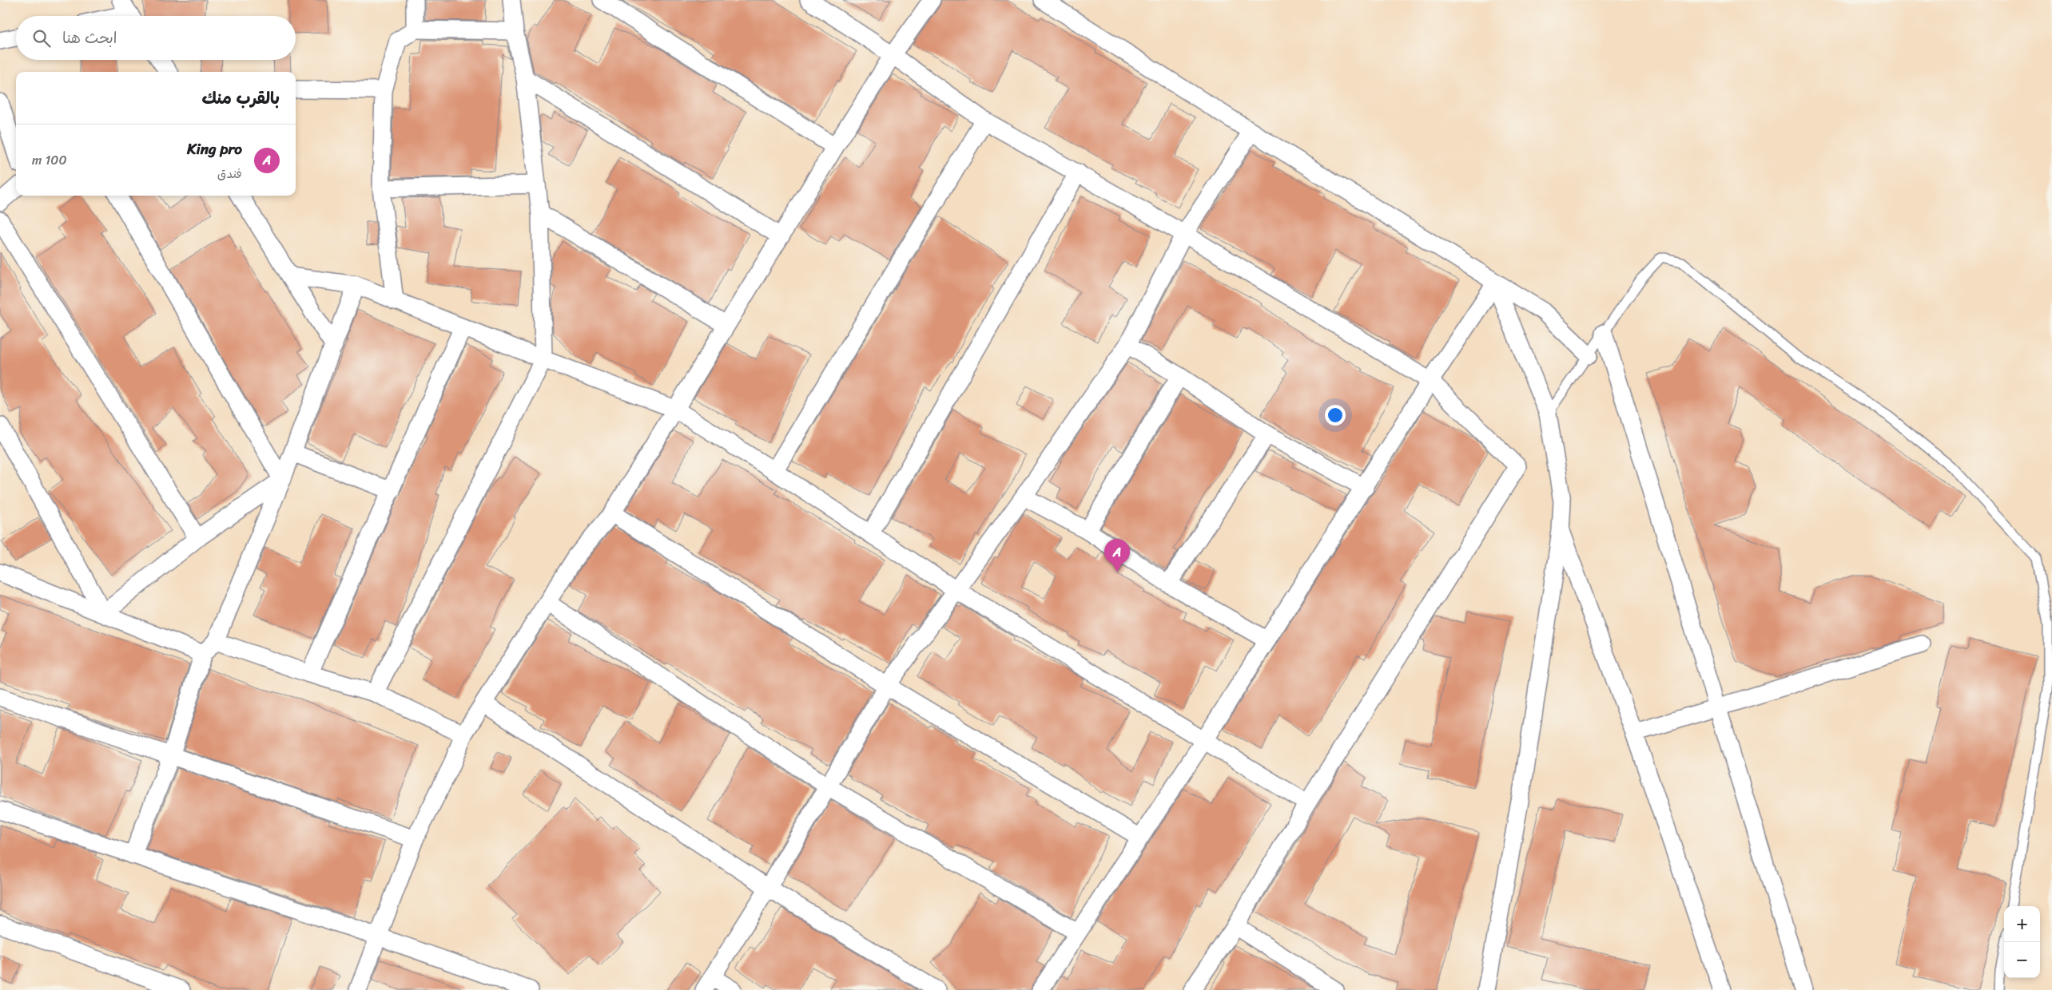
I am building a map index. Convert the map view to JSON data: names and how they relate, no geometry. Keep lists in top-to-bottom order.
{
  "page": {
    "search": "ابحث هنا",
    "heading": "بالقرب منك",
    "list": [
      {
        "mark": "A",
        "name": "King pro",
        "note": "فندق",
        "value": "100 m"
      }
    ],
    "pins": "A",
    "map_buttons": ["+", "−"]
  }
}
